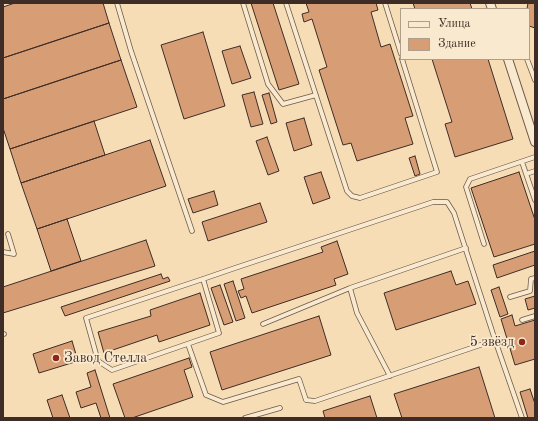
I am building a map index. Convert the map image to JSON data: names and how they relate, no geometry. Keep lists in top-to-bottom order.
{
  "places": ["5 звёзд", "Завод Стелла"],
  "legend": ["Улица", "Здание"]
}
